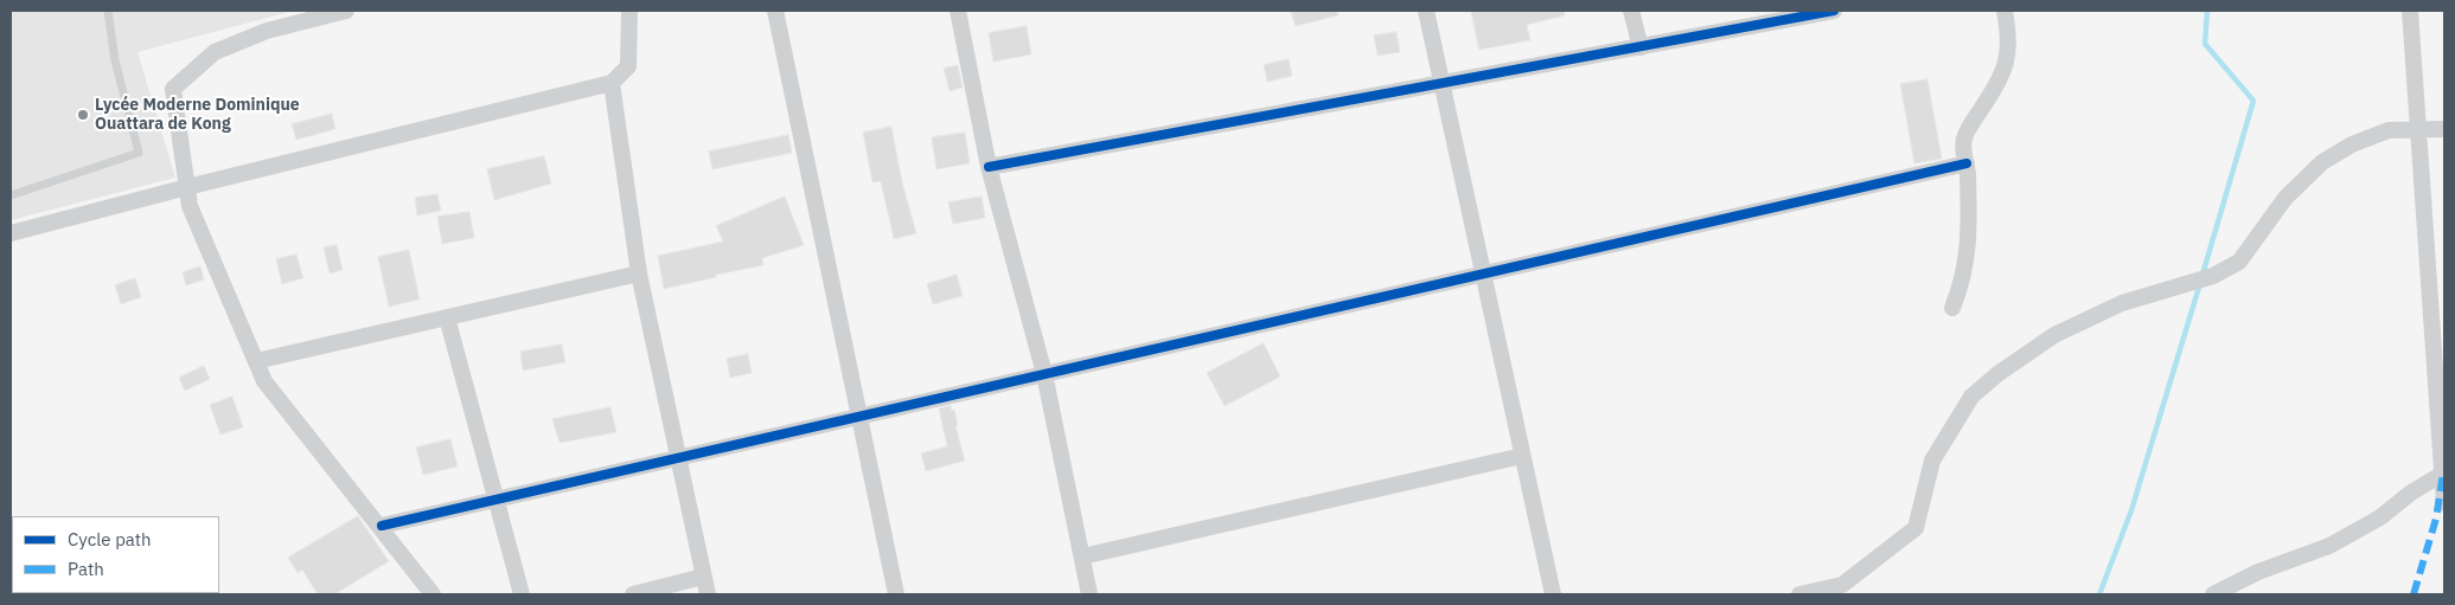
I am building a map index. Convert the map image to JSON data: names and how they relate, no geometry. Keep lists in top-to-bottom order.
{
  "places": ["Lycée Moderne Dominique Ouattara de Kong"],
  "legend": ["Cycle path", "Path"]
}
